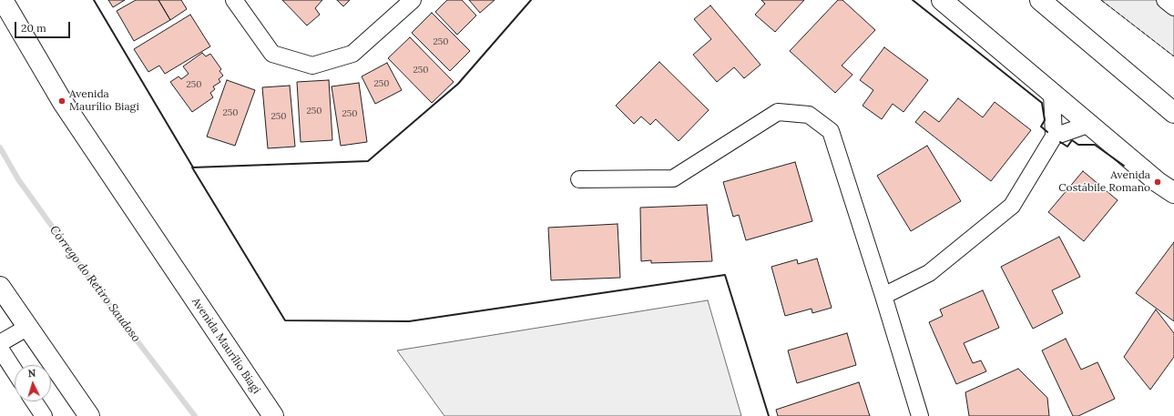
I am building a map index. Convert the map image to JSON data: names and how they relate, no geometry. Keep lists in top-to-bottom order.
{
  "streets": {
    "main road": ["Avenida Maurílio Biagi"]
  },
  "water": ["Córrego do Retiro Saudoso"],
  "places": ["Avenida Maurílio Biagi", "Avenida Costábile Romano"],
  "house_numbers": [
    "250",
    "250",
    "250",
    "250",
    "250",
    "250",
    "250",
    "250"
  ],
  "scale_bar": "20 m",
  "north": "top"
}
